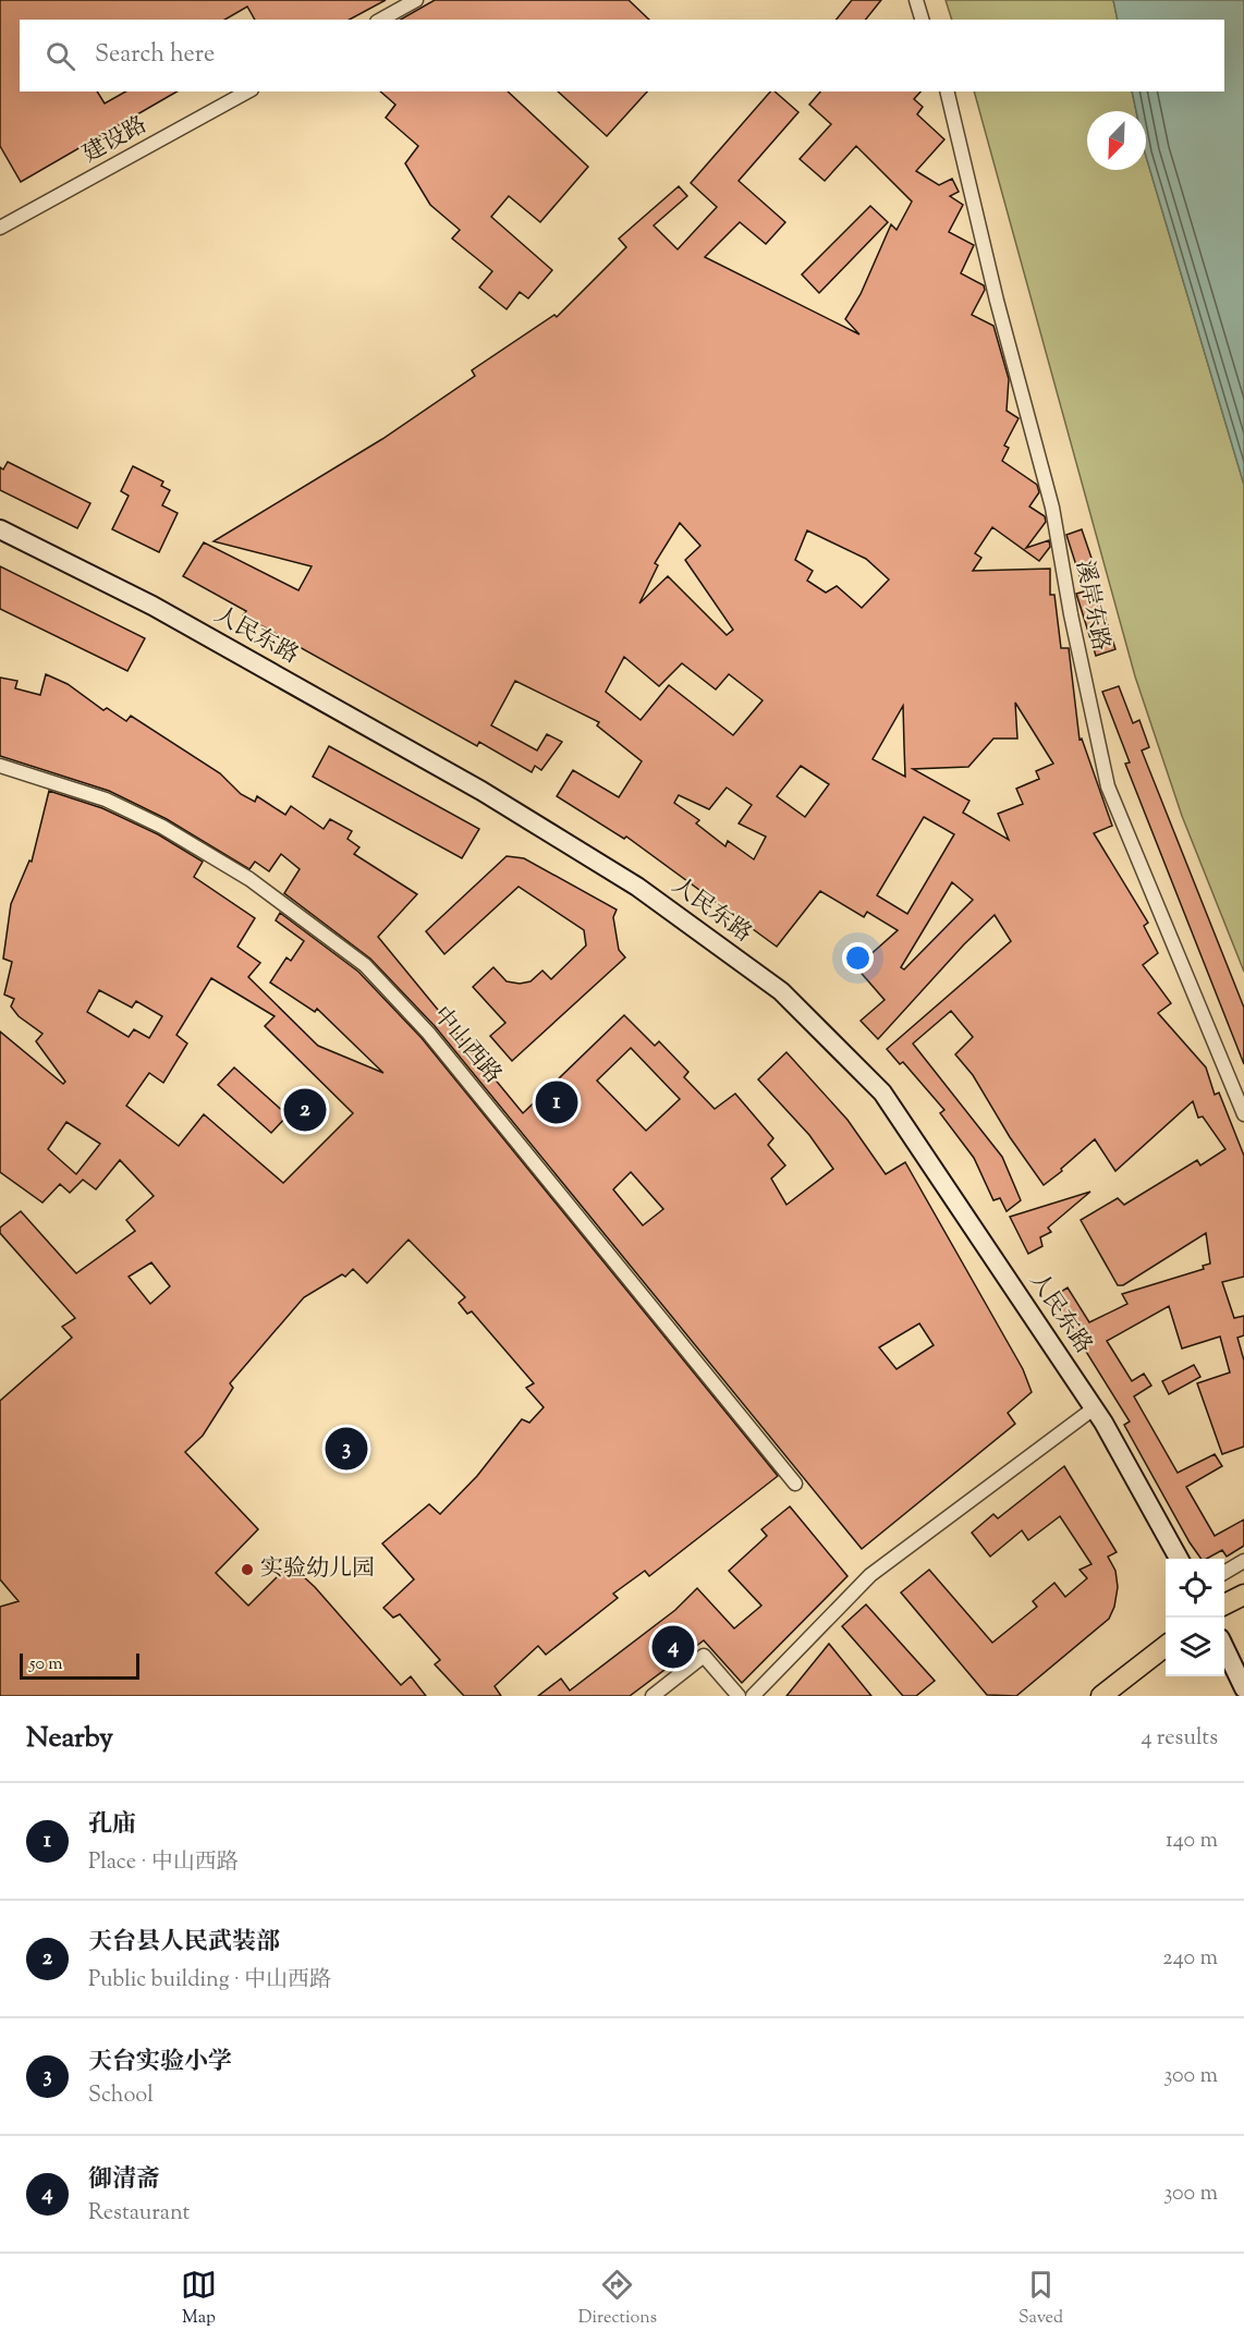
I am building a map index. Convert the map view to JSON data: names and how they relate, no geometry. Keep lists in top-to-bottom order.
{
  "streets": {
    "main road": ["人民东路"],
    "street": ["建设路", "溪岸东路", "中山西路"]
  },
  "places": ["实验幼儿园"],
  "scale_bar": "50 m",
  "north": "bottom left",
  "page": {
    "search": "Search here",
    "pins": [
      "1",
      "2",
      "3",
      "4"
    ],
    "scale": "50 m",
    "heading": ["Nearby", "4 results"],
    "list": [
      {
        "mark": "1",
        "name": "孔庙",
        "note": "Place · 中山西路",
        "value": "140 m"
      },
      {
        "mark": "2",
        "name": "天台县人民武装部",
        "note": "Public building · 中山西路",
        "value": "240 m"
      },
      {
        "mark": "3",
        "name": "天台实验小学",
        "note": "School",
        "value": "300 m"
      },
      {
        "mark": "4",
        "name": "御清斋",
        "note": "Restaurant",
        "value": "300 m"
      }
    ],
    "nav": ["Map", "Directions", "Saved"]
  }
}
